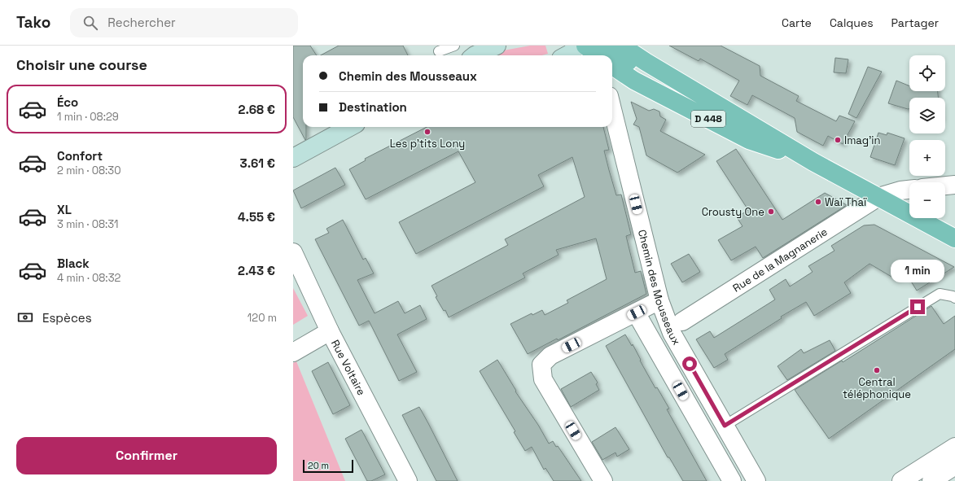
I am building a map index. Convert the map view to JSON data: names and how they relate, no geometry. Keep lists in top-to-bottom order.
{
  "streets": {
    "main road": ["D 448"],
    "street": ["Rue de la Magnanerie", "Chemin des Mousseaux", "Rue Voltaire"]
  },
  "crossings": [
    ["D 448", "Rue de la Magnanerie"]
  ],
  "places": [
    "Les p'tits Lony",
    "Imag'in",
    "Waï Thaï",
    "Crousty One",
    "Central téléphonique"
  ],
  "scale_bar": "20 m",
  "page": {
    "header": "Tako",
    "search": "Rechercher",
    "nav": ["Carte", "Calques", "Partager"],
    "heading": "Choisir une course",
    "map_buttons": ["+", "−"],
    "banner": ["Chemin des Mousseaux", "Destination"],
    "list": [
      {
        "name": "Éco",
        "note": "1 min · 08:29",
        "value": "2.68 €"
      },
      {
        "name": "Confort",
        "note": "2 min · 08:30",
        "value": "3.61 €"
      },
      {
        "name": "XL",
        "note": "3 min · 08:31",
        "value": "4.55 €"
      },
      {
        "name": "Black",
        "note": "4 min · 08:32",
        "value": "2.43 €"
      }
    ],
    "bubble": "1 min",
    "pay": ["Espèces", "120 m"],
    "buttons": "Confirmer",
    "scale": "20 m"
  }
}
